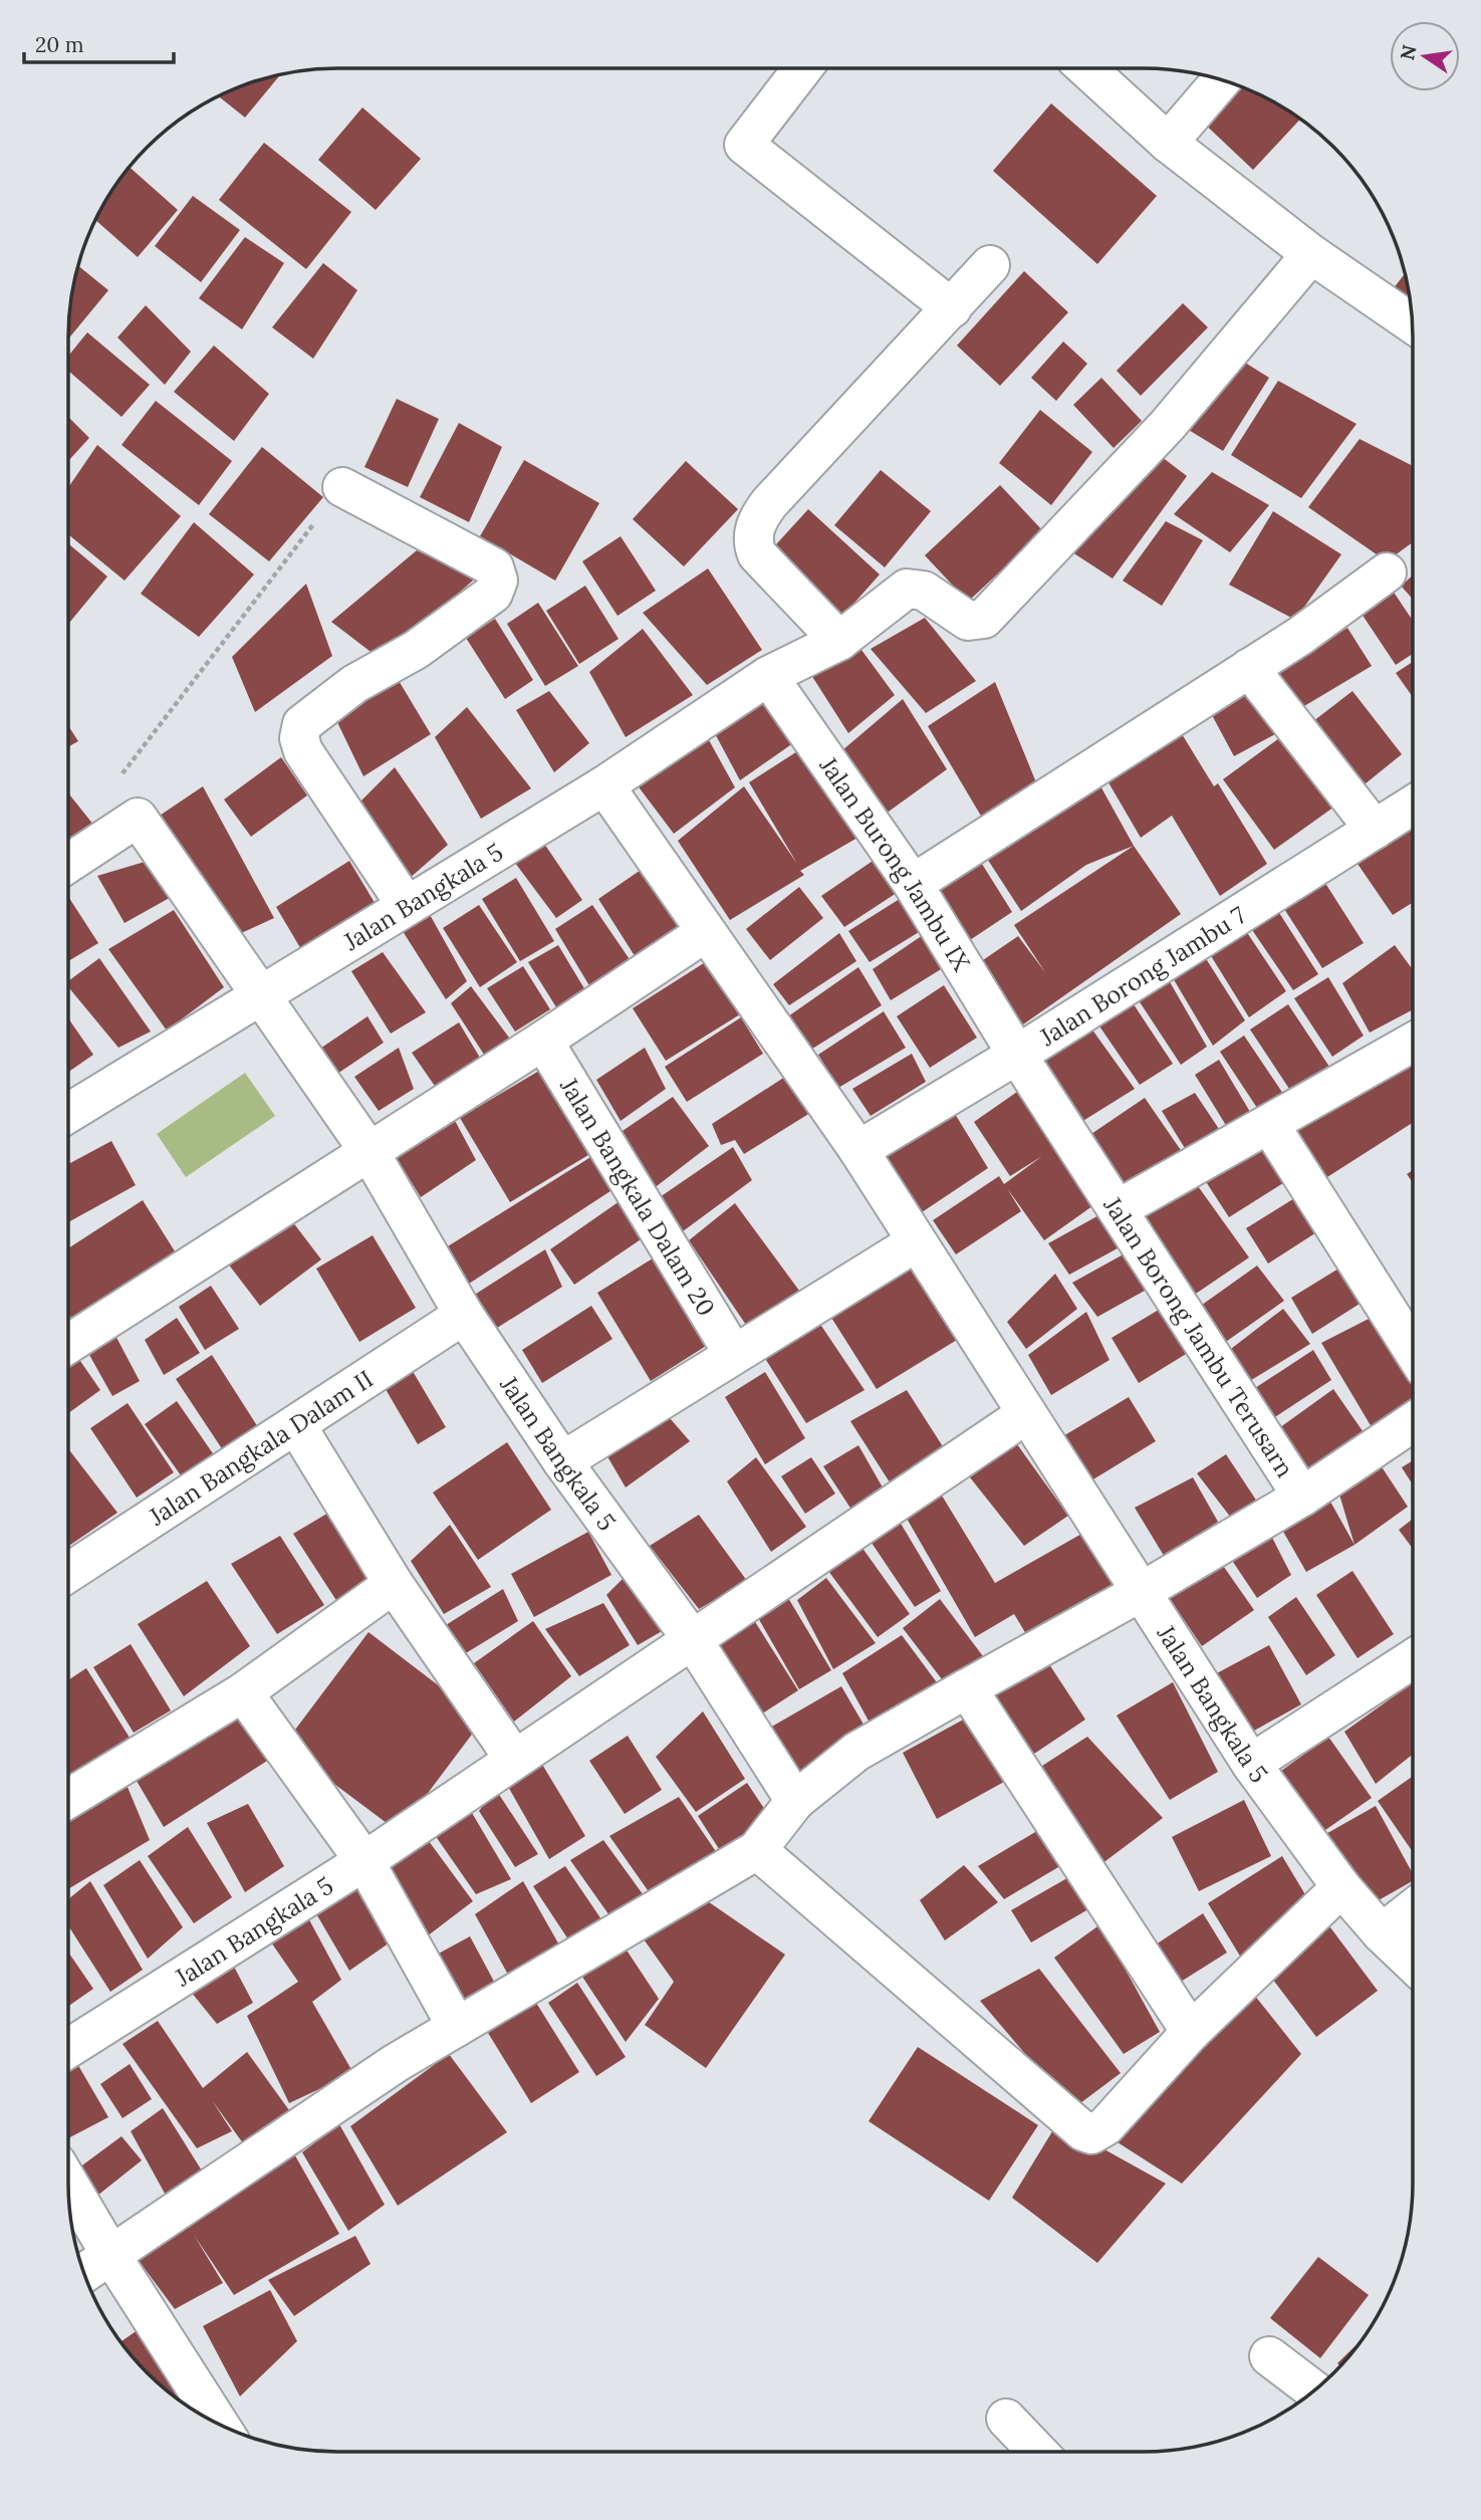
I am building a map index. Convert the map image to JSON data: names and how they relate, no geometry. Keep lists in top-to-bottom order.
{
  "streets": {
    "street": [
      "Jalan Burong Jambu IX",
      "Jalan Bangkala 5",
      "Jalan Borong Jambu 7",
      "Jalan Bangkala Dalam 20",
      "Jalan Borong Jambu Terusarn",
      "Jalan Bangkala Dalam II"
    ]
  },
  "crossings": [
    ["Jalan Burong Jambu IX", "Jalan Borong Jambu 7"],
    ["Jalan Burong Jambu IX", "Jalan Borong Jambu Terusarn"],
    ["Jalan Bangkala 5", "Jalan Borong Jambu 7"],
    ["Jalan Bangkala 5", "Jalan Bangkala Dalam II"],
    ["Jalan Borong Jambu 7", "Jalan Borong Jambu Terusarn"]
  ],
  "scale_bar": "20 m",
  "north": "left"
}
